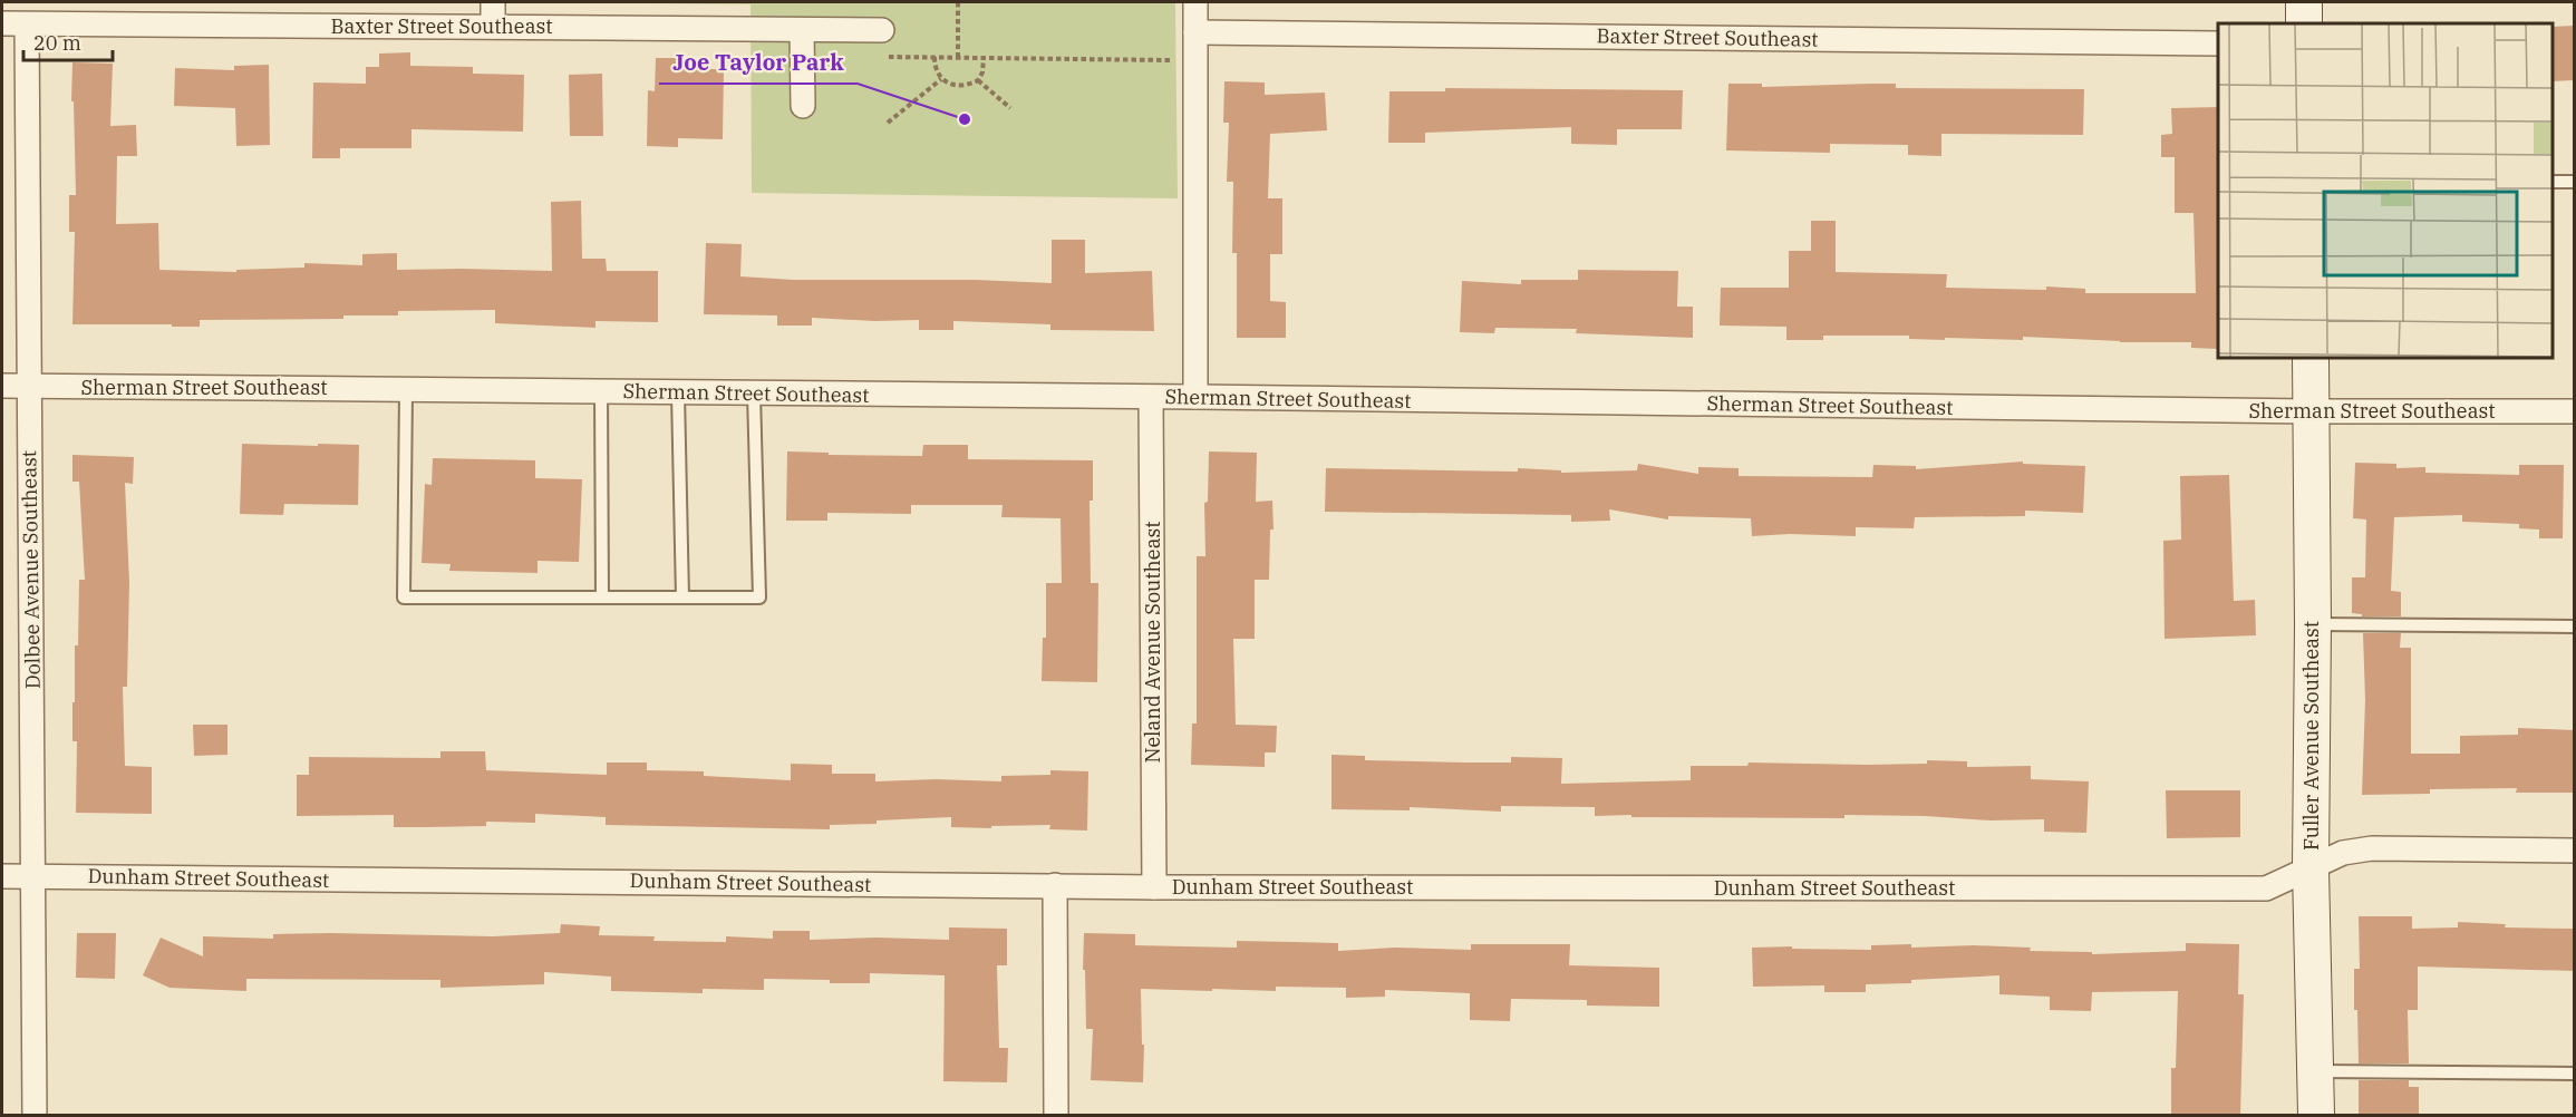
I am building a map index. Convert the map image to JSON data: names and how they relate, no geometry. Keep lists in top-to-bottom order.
{
  "streets": {
    "main road": ["Fuller Avenue Southeast"],
    "street": [
      "Baxter Street Southeast",
      "Sherman Street Southeast",
      "Dolbee Avenue Southeast",
      "Neland Avenue Southeast",
      "Dunham Street Southeast"
    ]
  },
  "crossings": [
    ["Baxter Street Southeast", "Dolbee Avenue Southeast"],
    ["Sherman Street Southeast", "Dolbee Avenue Southeast"],
    ["Sherman Street Southeast", "Neland Avenue Southeast"],
    ["Sherman Street Southeast", "Fuller Avenue Southeast"],
    ["Dolbee Avenue Southeast", "Dunham Street Southeast"],
    ["Neland Avenue Southeast", "Dunham Street Southeast"],
    ["Fuller Avenue Southeast", "Dunham Street Southeast"]
  ],
  "places": ["Joe Taylor Park"],
  "scale_bar": "20 m"
}
